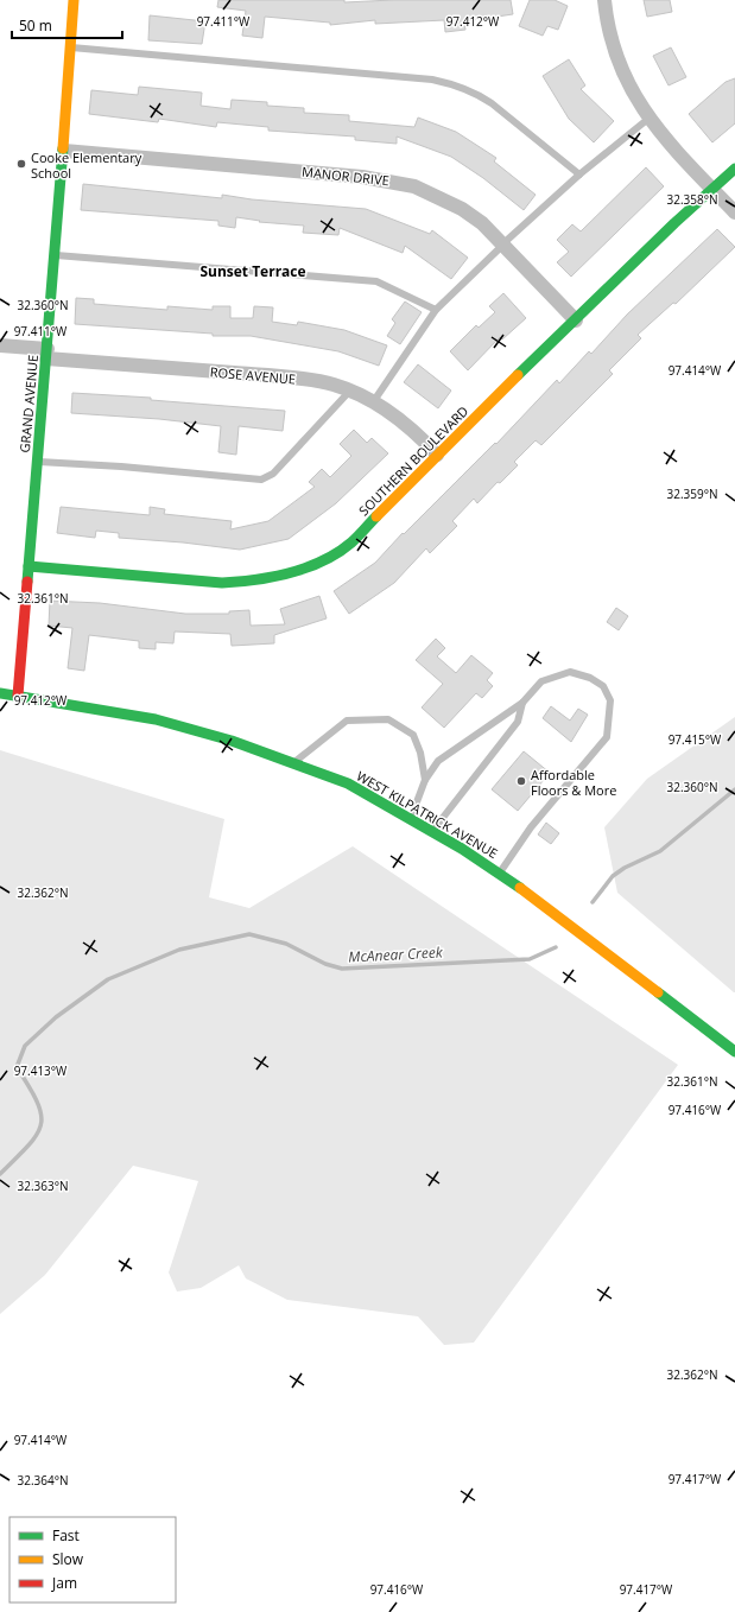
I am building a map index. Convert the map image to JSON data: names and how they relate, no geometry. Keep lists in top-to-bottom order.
{
  "streets": {
    "street": [
      "MANOR DRIVE",
      "ROSE AVENUE",
      "GRAND AVENUE",
      "SOUTHERN BOULEVARD",
      "WEST KILPATRICK AVENUE"
    ]
  },
  "crossings": [
    ["MANOR DRIVE", "GRAND AVENUE"],
    ["MANOR DRIVE", "SOUTHERN BOULEVARD"],
    ["ROSE AVENUE", "GRAND AVENUE"],
    ["ROSE AVENUE", "SOUTHERN BOULEVARD"],
    ["GRAND AVENUE", "SOUTHERN BOULEVARD"],
    ["GRAND AVENUE", "WEST KILPATRICK AVENUE"]
  ],
  "districts": ["Sunset Terrace"],
  "water": ["McAnear Creek"],
  "places": ["Cooke Elementary School", "Affordable Floors & More"],
  "legend": ["Fast", "Slow", "Jam"],
  "scale_bar": "50 m",
  "coordinates": [
    "97.411°W",
    "97.412°W",
    "32.358°N",
    "32.360°N",
    "97.414°W",
    "32.359°N",
    "32.361°N",
    "97.415°W",
    "32.362°N",
    "97.413°W",
    "97.416°W",
    "32.363°N",
    "97.417°W",
    "32.364°N"
  ]
}
